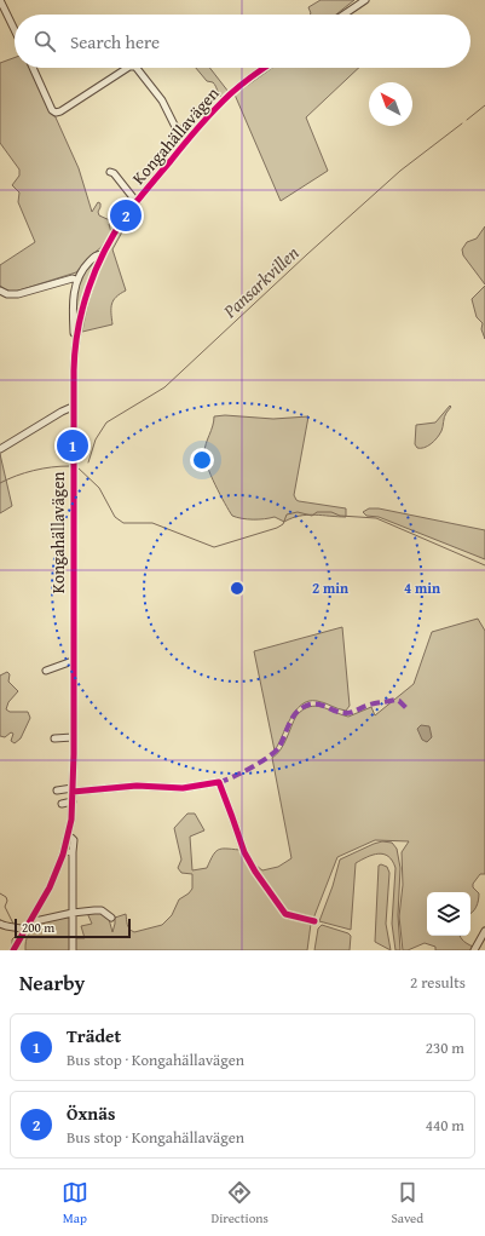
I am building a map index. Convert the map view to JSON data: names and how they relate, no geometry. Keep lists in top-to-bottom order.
{
  "streets": {
    "street": ["Kongahällavägen"]
  },
  "water": ["Pansarkvillen"],
  "scale_bar": "200 m",
  "north": "top left",
  "page": {
    "search": "Search here",
    "pins": ["2", "1"],
    "scale": "200 m",
    "heading": ["Nearby", "2 results"],
    "list": [
      {
        "mark": "1",
        "name": "Trädet",
        "note": "Bus stop · Kongahällavägen",
        "value": "230 m"
      },
      {
        "mark": "2",
        "name": "Öxnäs",
        "note": "Bus stop · Kongahällavägen",
        "value": "440 m"
      }
    ],
    "nav": ["Map", "Directions", "Saved"]
  },
  "rings": ["2 min", "4 min"]
}
